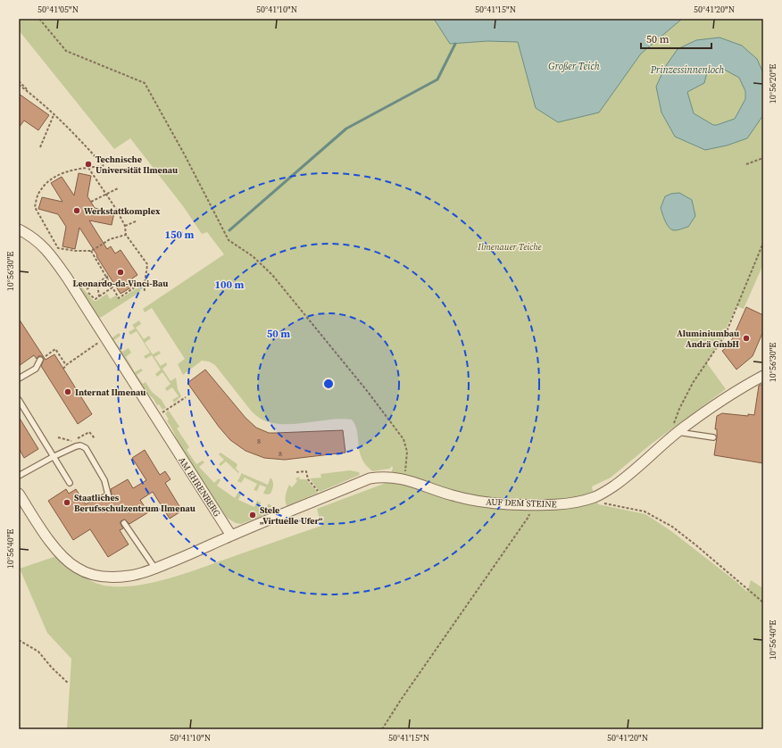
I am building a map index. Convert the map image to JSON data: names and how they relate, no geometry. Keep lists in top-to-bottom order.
{
  "streets": {
    "street": ["AM EHRENBERG", "AUF DEM STEINE"]
  },
  "crossings": [
    ["AM EHRENBERG", "AUF DEM STEINE"]
  ],
  "water": ["Großer Teich", "Prinzessinnenloch"],
  "parks": ["Ilmenauer Teiche"],
  "places": [
    "Technische Universität Ilmenau",
    "Werkstattkomplex",
    "Leonardo-da-Vinci-Bau",
    "Aluminiumbau Andrä GmbH",
    "Internat Ilmenau",
    "Staatliches Berufsschulzentrum Ilmenau",
    "Stele „Virtuelle Ufer“"
  ],
  "house_numbers": ["8", "8"],
  "scale_bar": "50 m",
  "coordinates": [
    "50°41'05\"N",
    "50°41'10\"N",
    "50°41'15\"N",
    "50°41'20\"N",
    "10°56'20\"E",
    "10°56'30\"E",
    "10°56'40\"E"
  ],
  "rings": ["150 m", "100 m", "50 m"]
}
